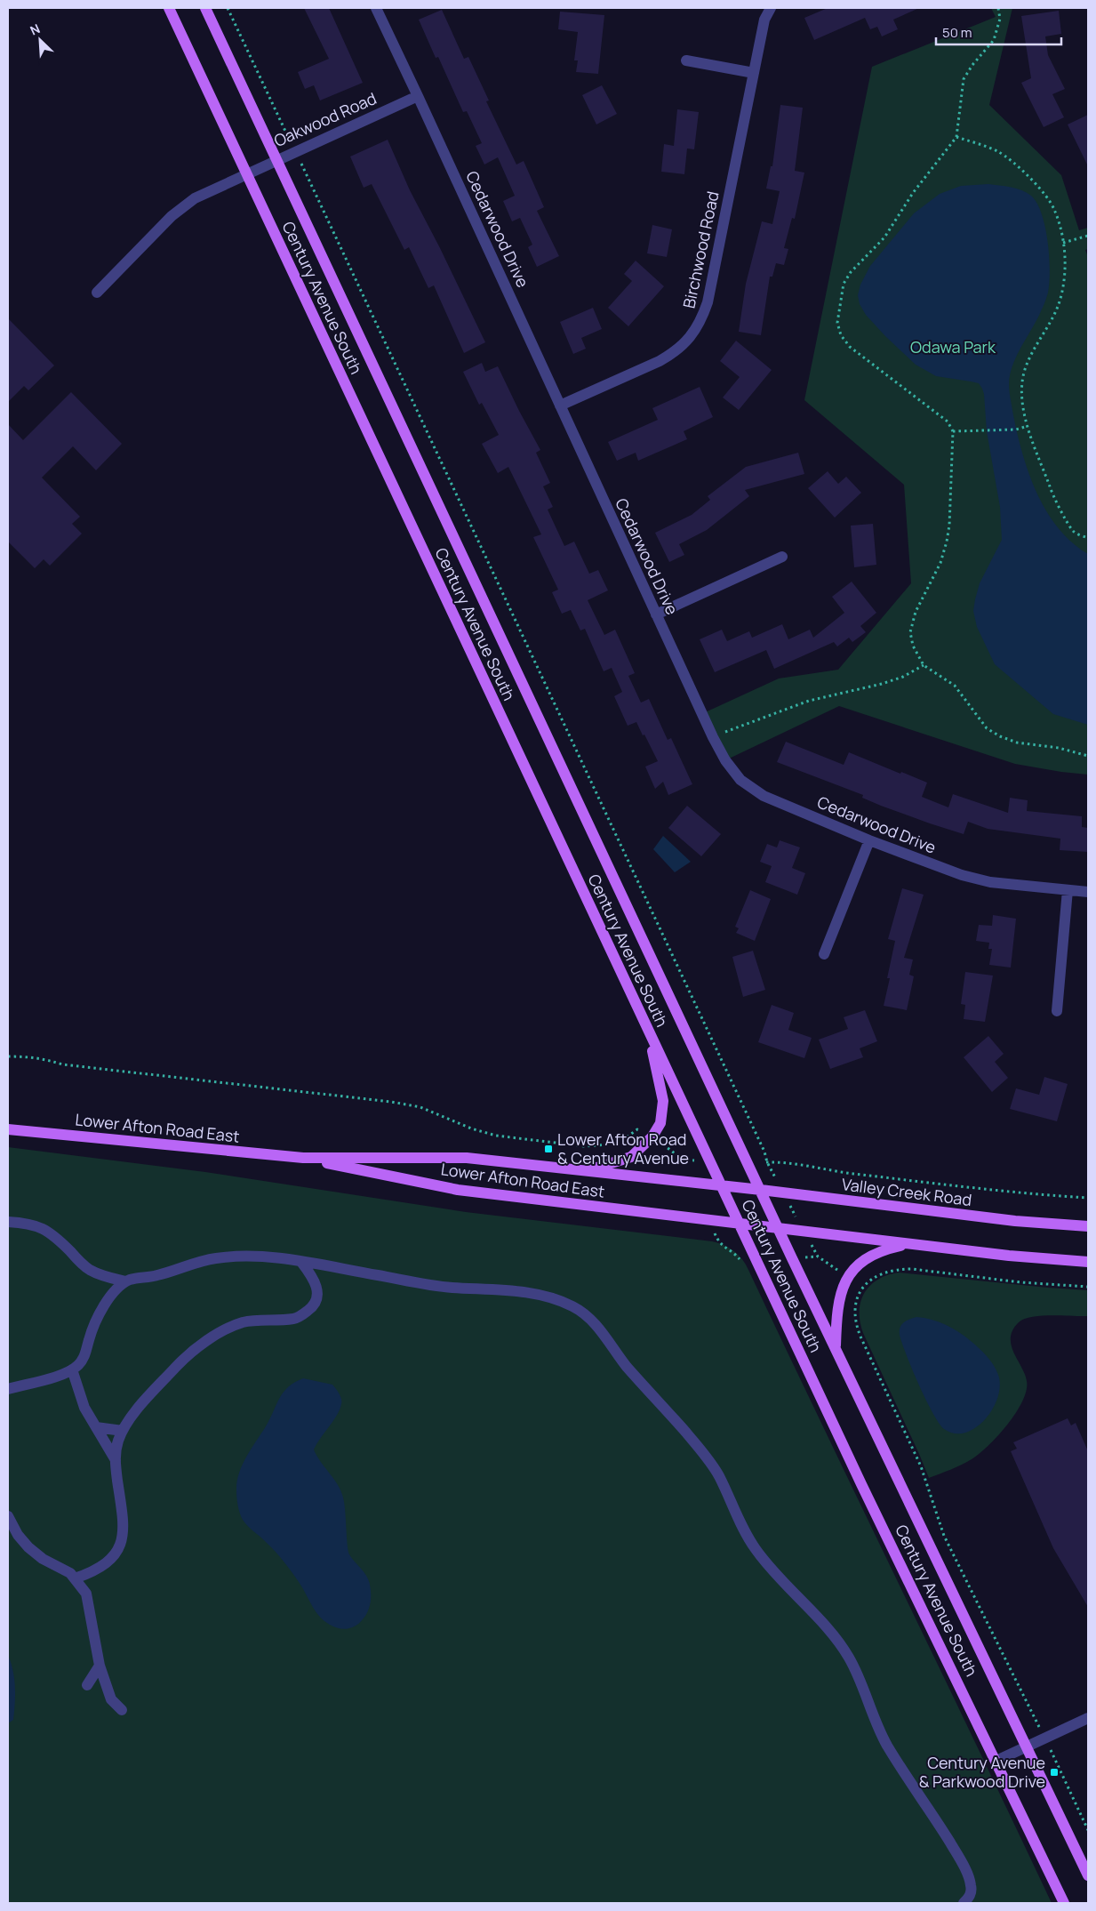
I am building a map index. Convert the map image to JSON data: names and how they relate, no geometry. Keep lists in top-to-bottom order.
{
  "streets": {
    "main road": ["Century Avenue South", "Lower Afton Road East", "Valley Creek Road"],
    "street": ["Oakwood Road", "Cedarwood Drive", "Birchwood Road"]
  },
  "crossings": [
    ["Oakwood Road", "Cedarwood Drive"],
    ["Oakwood Road", "Century Avenue South"],
    ["Cedarwood Drive", "Birchwood Road"],
    ["Century Avenue South", "Lower Afton Road East"],
    ["Century Avenue South", "Valley Creek Road"],
    ["Lower Afton Road East", "Valley Creek Road"]
  ],
  "parks": ["Odawa Park"],
  "places": {
    "transit": ["Lower Afton Road & Century Avenue", "Century Avenue & Parkwood Drive"]
  },
  "scale_bar": "50 m",
  "north": "top left"
}
